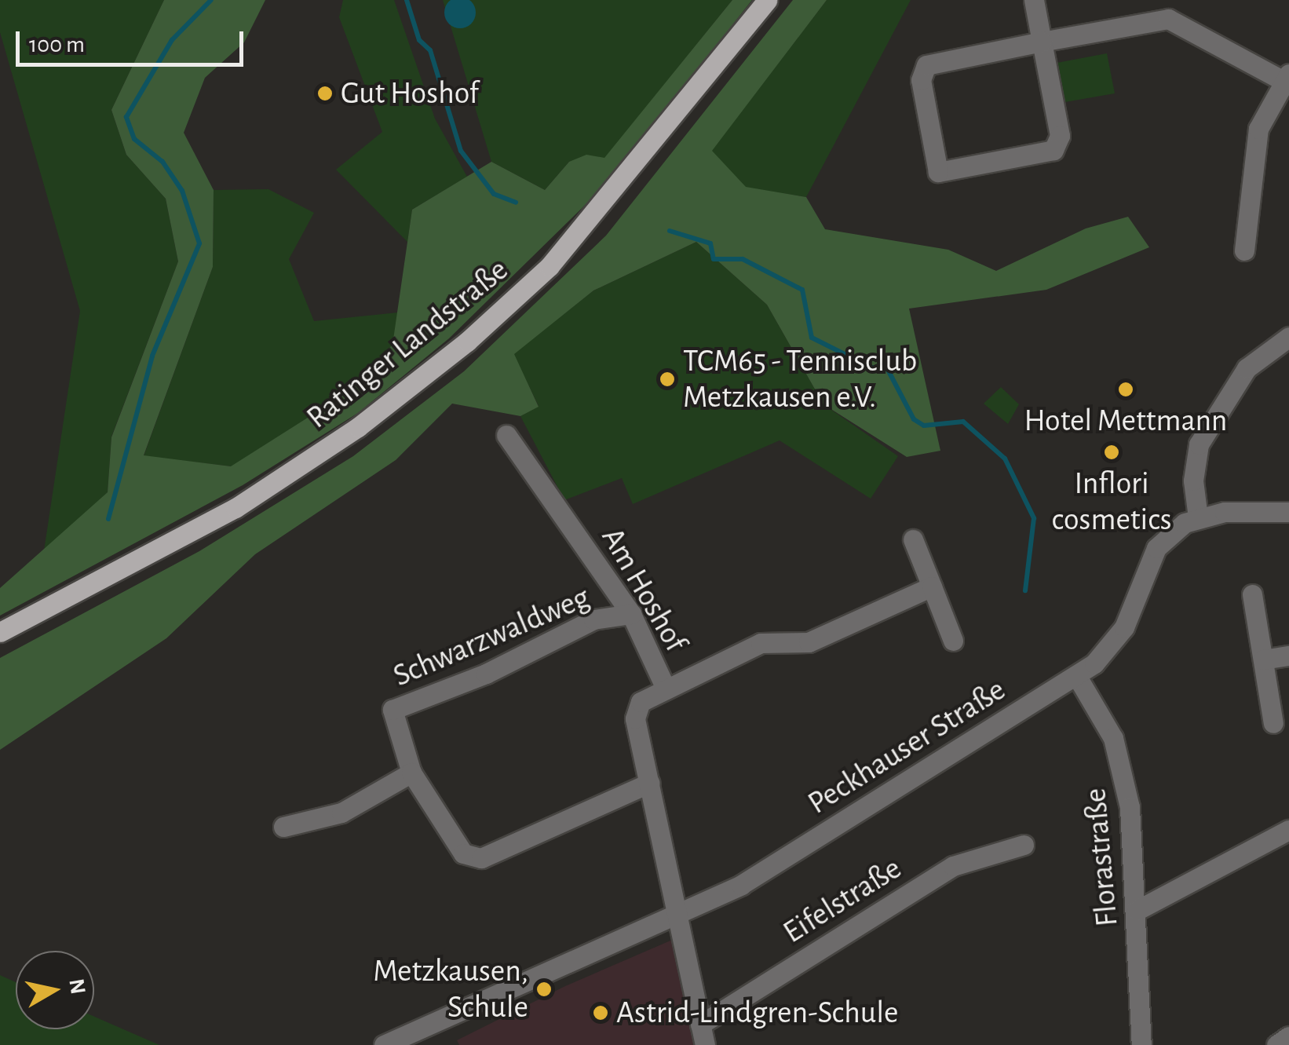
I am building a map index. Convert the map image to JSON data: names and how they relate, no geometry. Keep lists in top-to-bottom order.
{
  "streets": {
    "main road": ["Ratinger Landstraße"],
    "street": [
      "Am Hoshof",
      "Schwarzwaldweg",
      "Peckhauser Straße",
      "Florastraße",
      "Eifelstraße"
    ]
  },
  "crossings": [
    ["Am Hoshof", "Schwarzwaldweg"],
    ["Am Hoshof", "Peckhauser Straße"],
    ["Am Hoshof", "Eifelstraße"],
    ["Peckhauser Straße", "Florastraße"]
  ],
  "places": [
    "Gut Hoshof",
    "TCM65 - Tennisclub Metzkausen e.V.",
    "Hotel Mettmann",
    "Inflori cosmetics",
    "Metzkausen, Schule",
    "Astrid-Lindgren-Schule"
  ],
  "scale_bar": "100 m",
  "north": "right"
}
